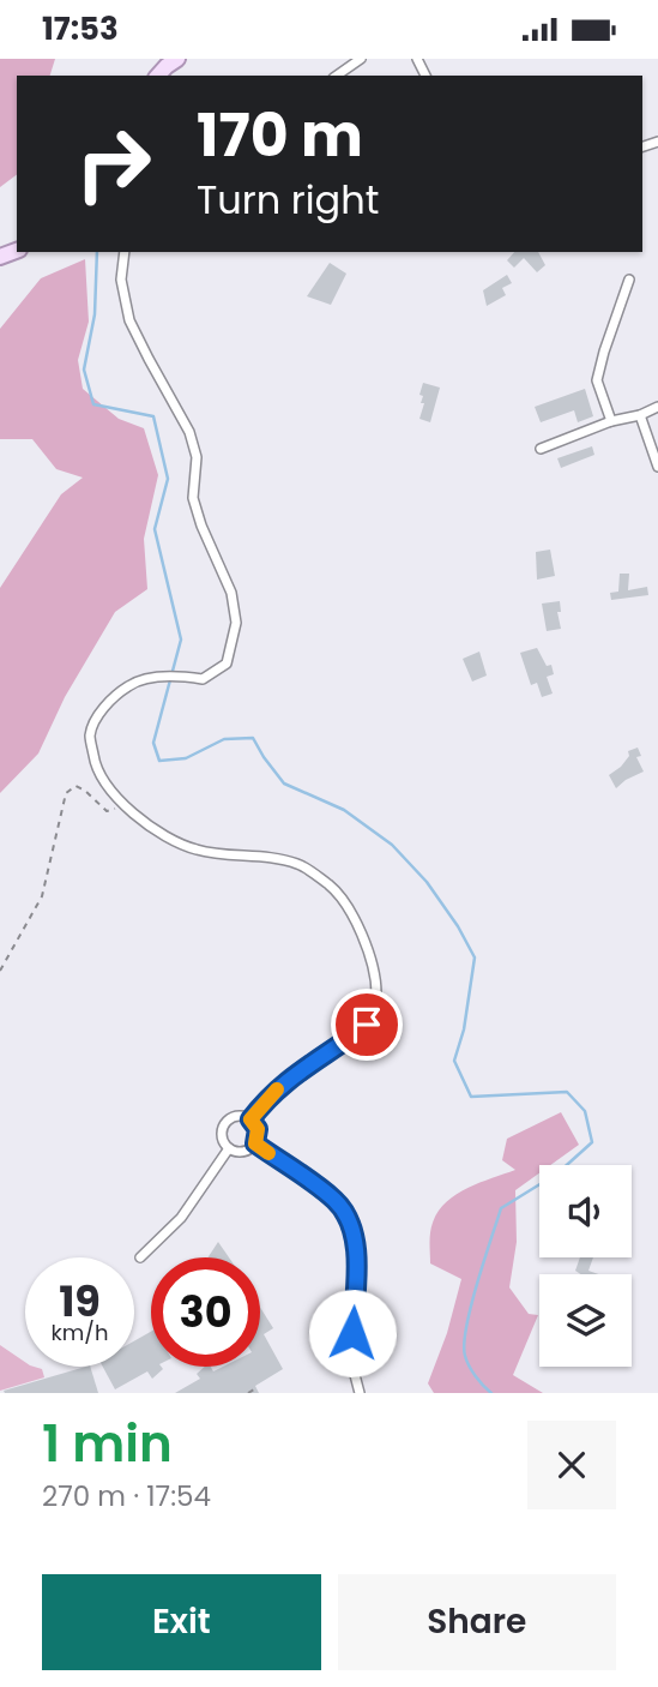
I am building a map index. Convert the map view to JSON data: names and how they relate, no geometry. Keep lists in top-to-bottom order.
{
  "page": {
    "status": "17:53",
    "turn": ["170 m", "Turn right"],
    "speed": "19 km/h",
    "limit": "30",
    "heading": ["1 min", "270 m · 17:54"],
    "buttons": ["Exit", "Share"]
  }
}
